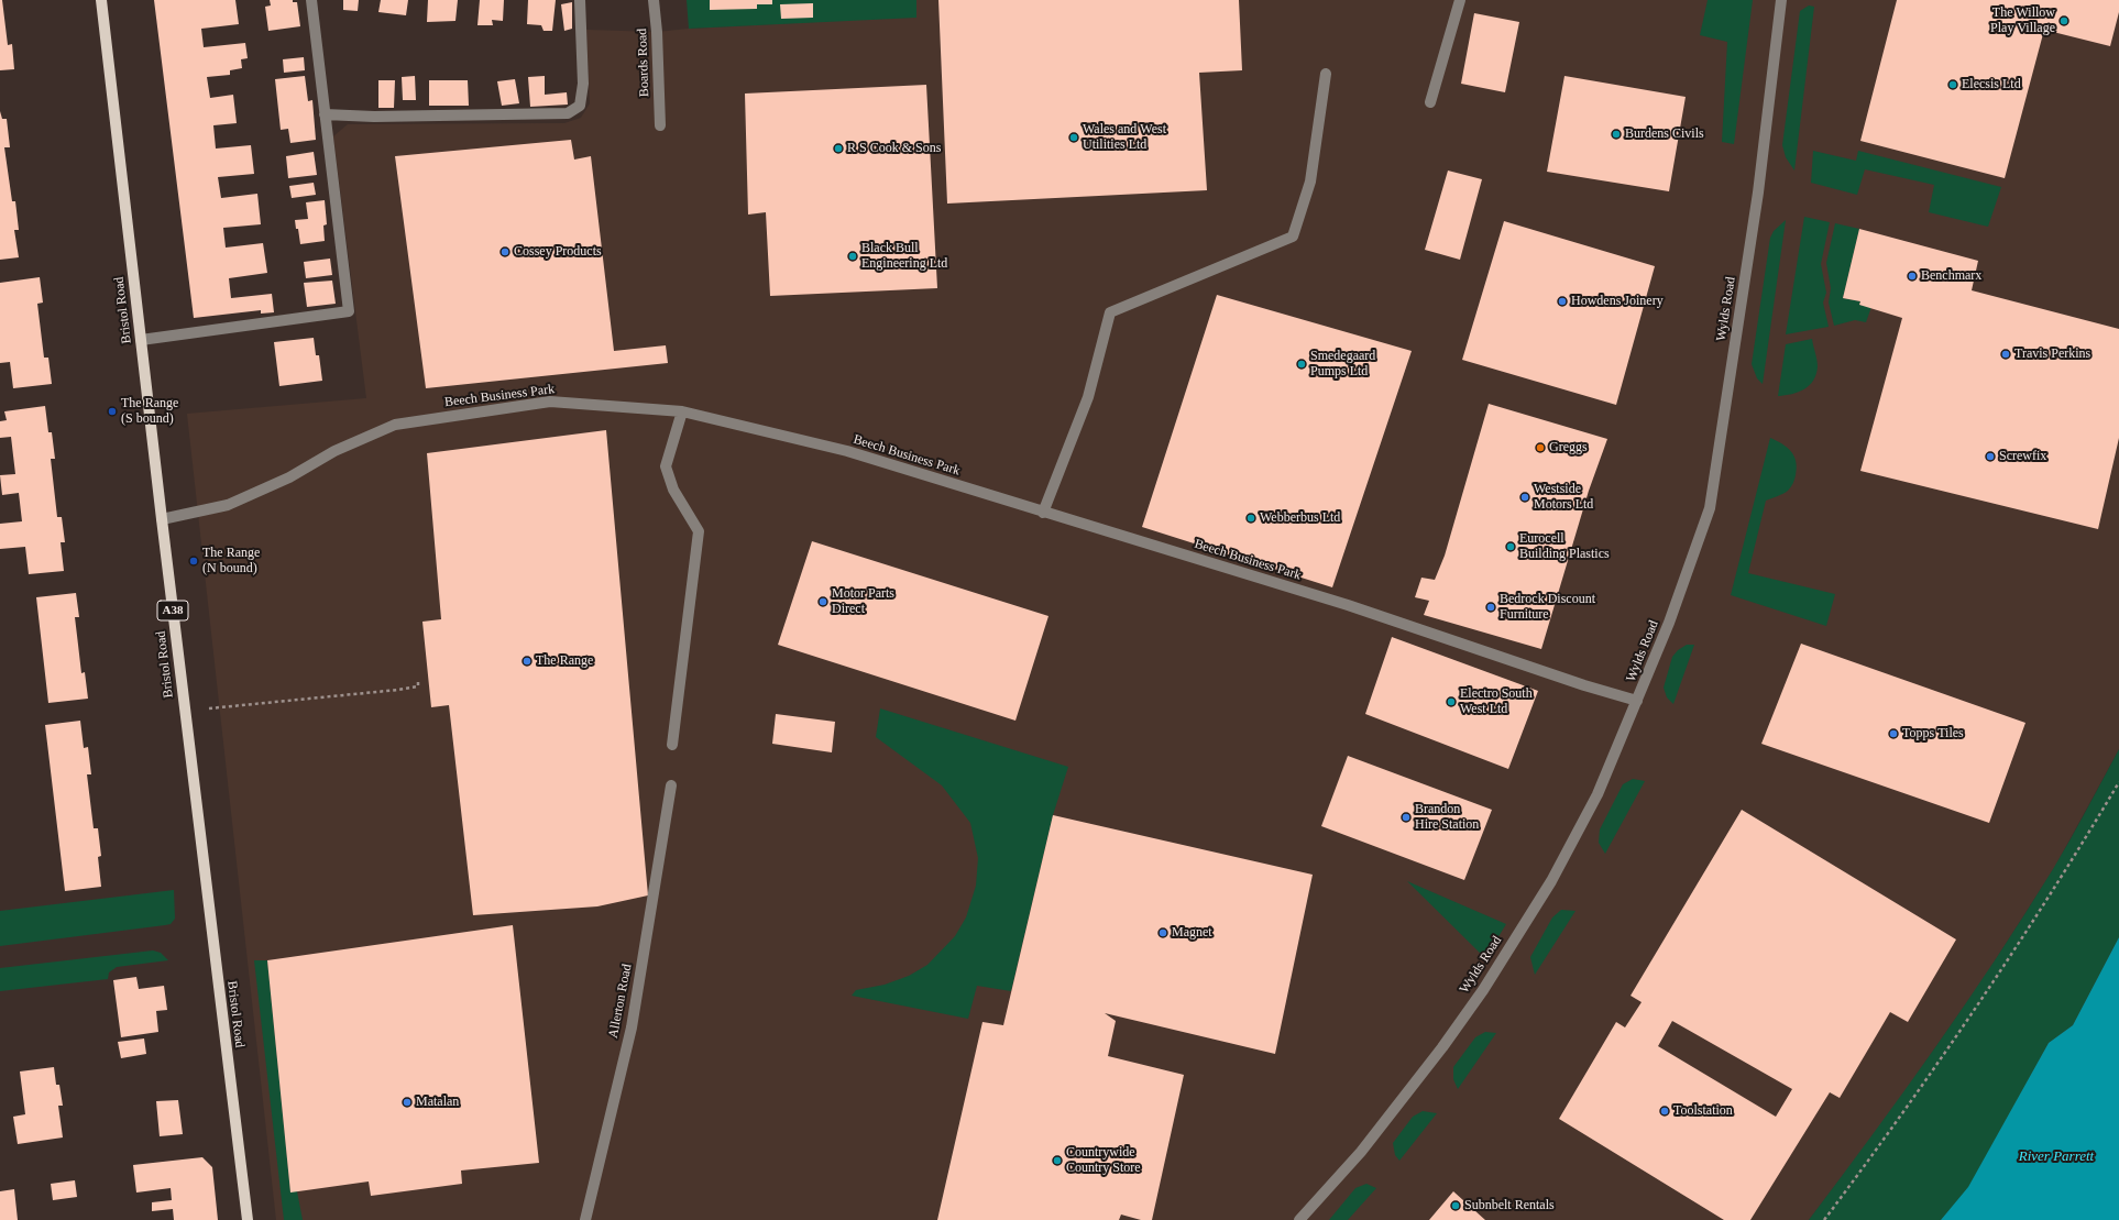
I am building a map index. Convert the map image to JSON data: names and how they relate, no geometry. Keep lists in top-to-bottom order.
{
  "streets": {
    "main road": ["Bristol Road", "A38"],
    "street": [
      "Boards Road",
      "Wylds Road",
      "Beech Business Park",
      "Allerton Road"
    ]
  },
  "crossings": [
    ["Wylds Road", "Beech Business Park"],
    ["Bristol Road", "Beech Business Park"]
  ],
  "water": ["River Parrett"],
  "places": [
    "The Willow Play Village",
    "Elecsis Ltd",
    "Burdens Civils",
    "Wales and West Utilities Ltd",
    "R S Cook & Sons",
    "Cossey Products",
    "Black Bull Engineering Ltd",
    "Benchmarx",
    "Howdens Joinery",
    "Travis Perkins",
    "Smedegaard Pumps Ltd",
    "The Range (S bound)",
    "Greggs",
    "Screwfix",
    "Westside Motors Ltd",
    "Webberbus Ltd",
    "Eurocell Building Plastics",
    "The Range (N bound)",
    "Motor Parts Direct",
    "Bedrock Discount Furniture",
    "The Range",
    "Electro South West Ltd",
    "Topps Tiles",
    "Brandon Hire Station",
    "Magnet",
    "Matalan",
    "Toolstation",
    "Countrywide Country Store",
    "Subnbelt Rentals"
  ]
}
